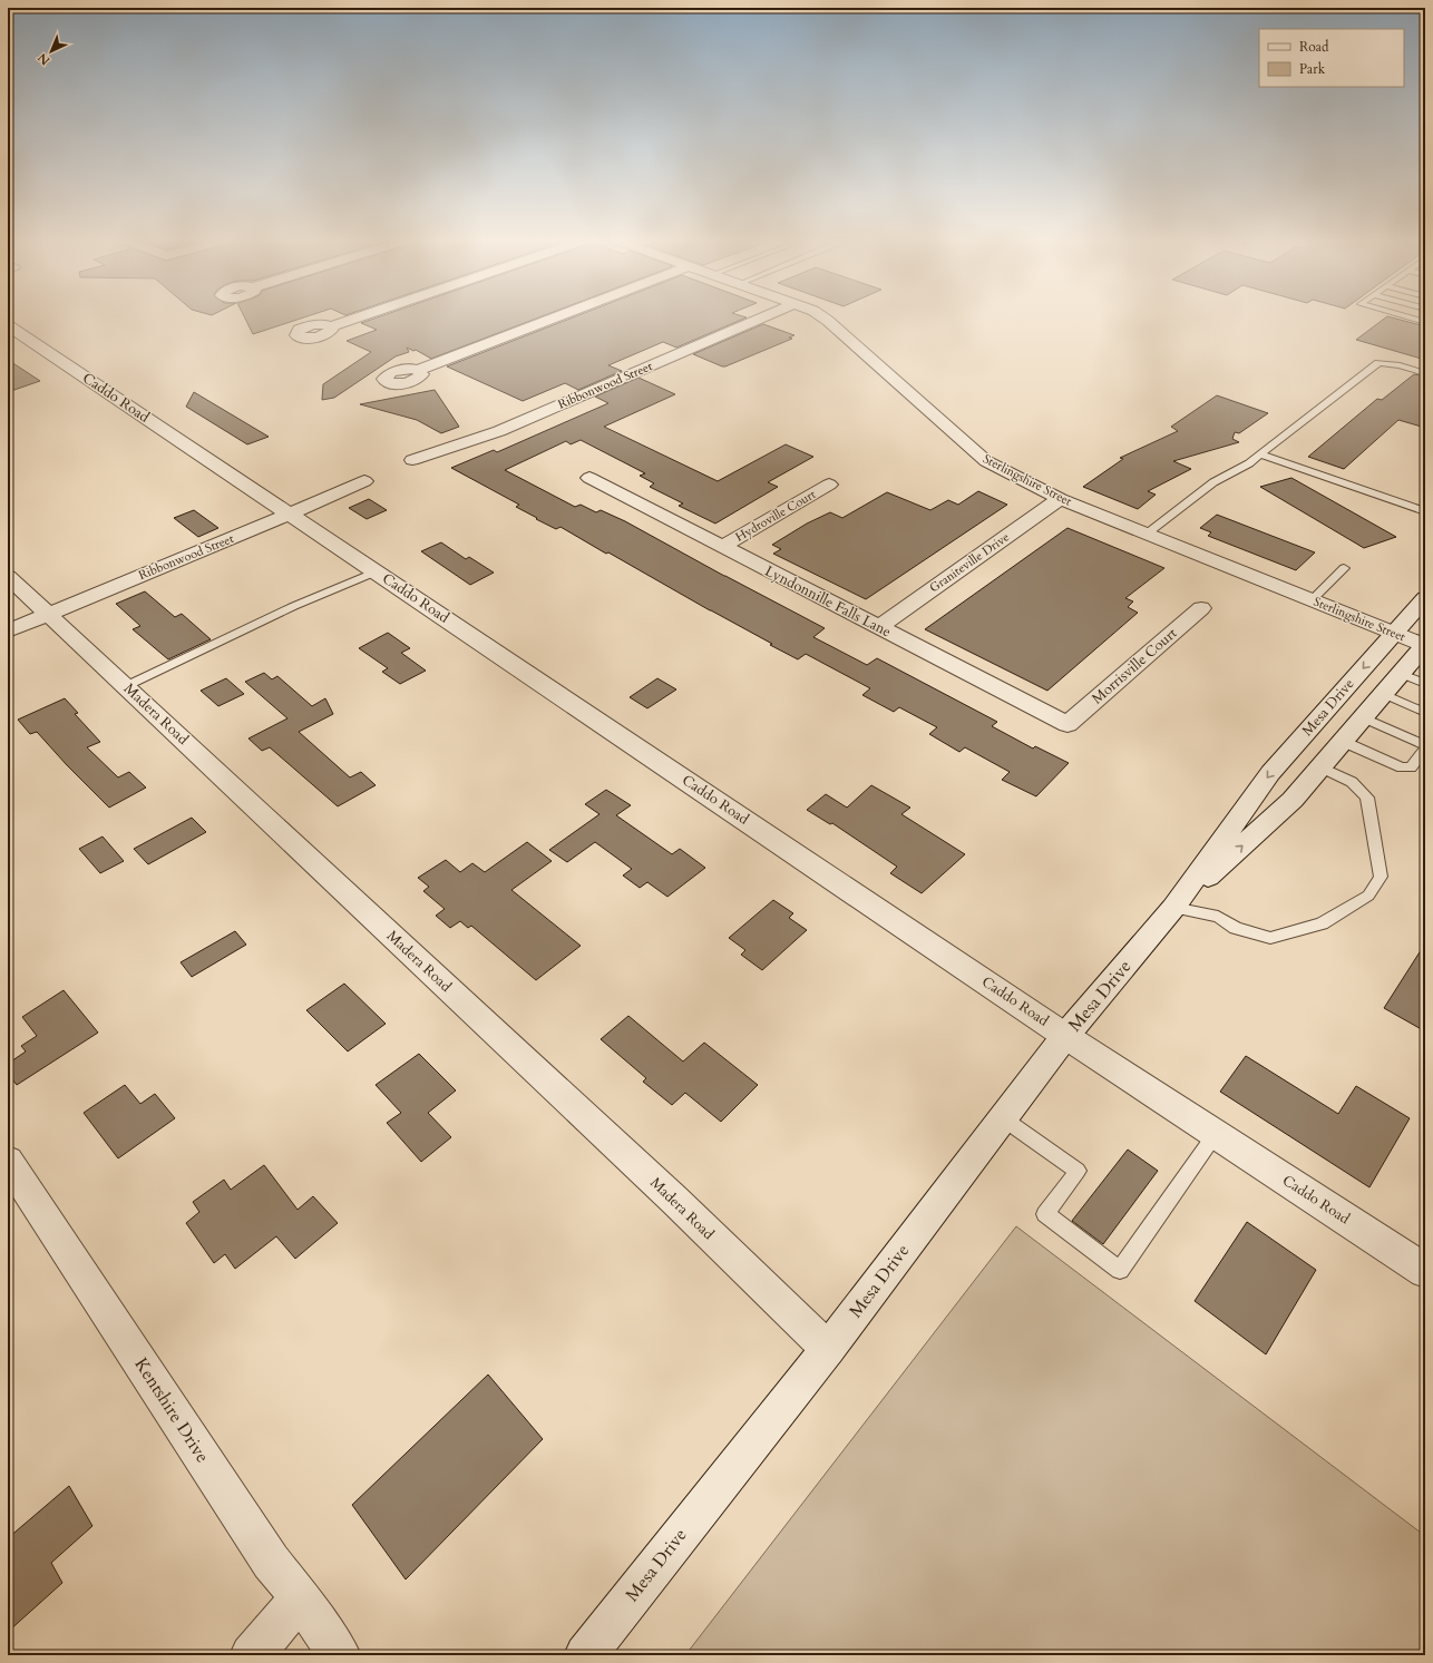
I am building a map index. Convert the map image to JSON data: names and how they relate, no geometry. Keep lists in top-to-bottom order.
{
  "streets": {
    "street": [
      "Ribbonwood Street",
      "Caddo Road",
      "Sterlingshire Street",
      "Hydroville Court",
      "Graniteville Drive",
      "Lyndonnille Falls Lane",
      "Morrisville Court",
      "Mesa Drive",
      "Madera Road",
      "Kentshire Drive"
    ]
  },
  "crossings": [
    ["Ribbonwood Street", "Caddo Road"],
    ["Ribbonwood Street", "Madera Road"],
    ["Caddo Road", "Mesa Drive"],
    ["Sterlingshire Street", "Graniteville Drive"],
    ["Sterlingshire Street", "Mesa Drive"],
    ["Hydroville Court", "Lyndonnille Falls Lane"],
    ["Graniteville Drive", "Lyndonnille Falls Lane"],
    ["Lyndonnille Falls Lane", "Morrisville Court"],
    ["Mesa Drive", "Madera Road"]
  ],
  "legend": ["Road", "Park"],
  "north": "bottom left"
}
